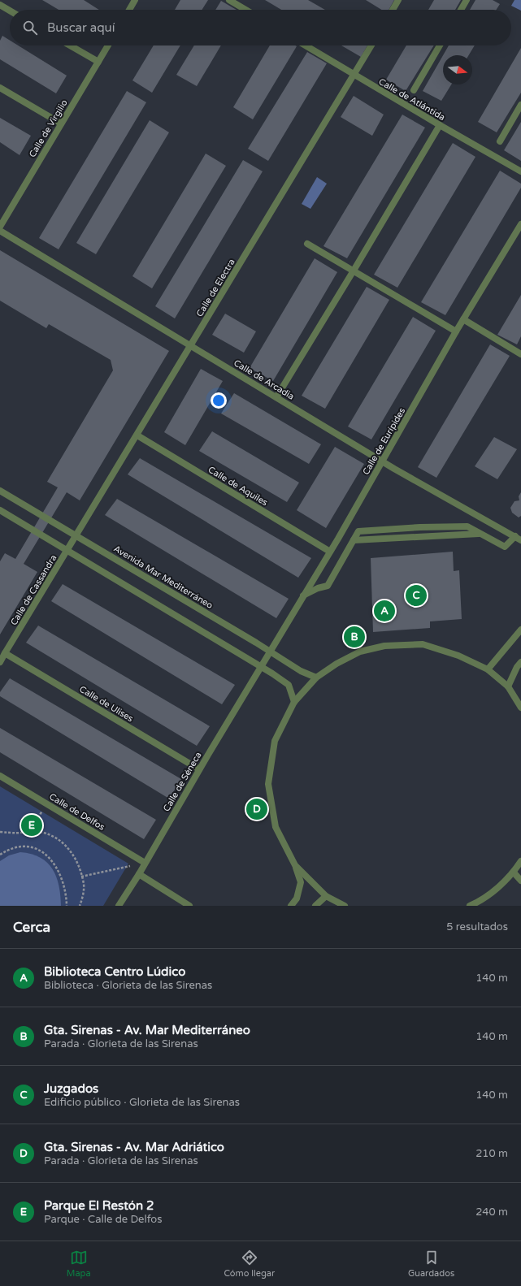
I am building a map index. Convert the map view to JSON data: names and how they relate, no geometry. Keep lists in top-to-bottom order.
{
  "streets": {
    "street": [
      "Calle de Atlántida",
      "Calle de Virgilio",
      "Calle de Electra",
      "Calle de Arcadia",
      "Calle de Eurípides",
      "Calle de Aquiles",
      "Avenida Mar Mediterráneo",
      "Calle de Cassandra",
      "Calle de Ulises",
      "Calle de Séneca",
      "Calle de Delfos"
    ]
  },
  "crossings": [
    ["Calle de Atlántida", "Calle de Electra"],
    ["Calle de Electra", "Calle de Arcadia"],
    ["Calle de Electra", "Calle de Aquiles"],
    ["Calle de Electra", "Avenida Mar Mediterráneo"],
    ["Calle de Electra", "Calle de Cassandra"],
    ["Calle de Arcadia", "Calle de Eurípides"],
    ["Calle de Eurípides", "Calle de Aquiles"],
    ["Calle de Eurípides", "Avenida Mar Mediterráneo"],
    ["Calle de Eurípides", "Calle de Séneca"],
    ["Calle de Cassandra", "Calle de Ulises"],
    ["Calle de Ulises", "Calle de Séneca"],
    ["Calle de Séneca", "Calle de Delfos"]
  ],
  "north": "right",
  "page": {
    "search": "Buscar aquí",
    "pins": [
      "C",
      "A",
      "B",
      "D",
      "E"
    ],
    "heading": ["Cerca", "5 resultados"],
    "list": [
      {
        "mark": "A",
        "name": "Biblioteca Centro Lúdico",
        "note": "Biblioteca · Glorieta de las Sirenas",
        "value": "140 m"
      },
      {
        "mark": "B",
        "name": "Gta. Sirenas - Av. Mar Mediterráneo",
        "note": "Parada · Glorieta de las Sirenas",
        "value": "140 m"
      },
      {
        "mark": "C",
        "name": "Juzgados",
        "note": "Edificio público · Glorieta de las Sirenas",
        "value": "140 m"
      },
      {
        "mark": "D",
        "name": "Gta. Sirenas - Av. Mar Adriático",
        "note": "Parada · Glorieta de las Sirenas",
        "value": "210 m"
      },
      {
        "mark": "E",
        "name": "Parque El Restón 2",
        "note": "Parque · Calle de Delfos",
        "value": "240 m"
      }
    ],
    "nav": ["Mapa", "Cómo llegar", "Guardados"]
  }
}
